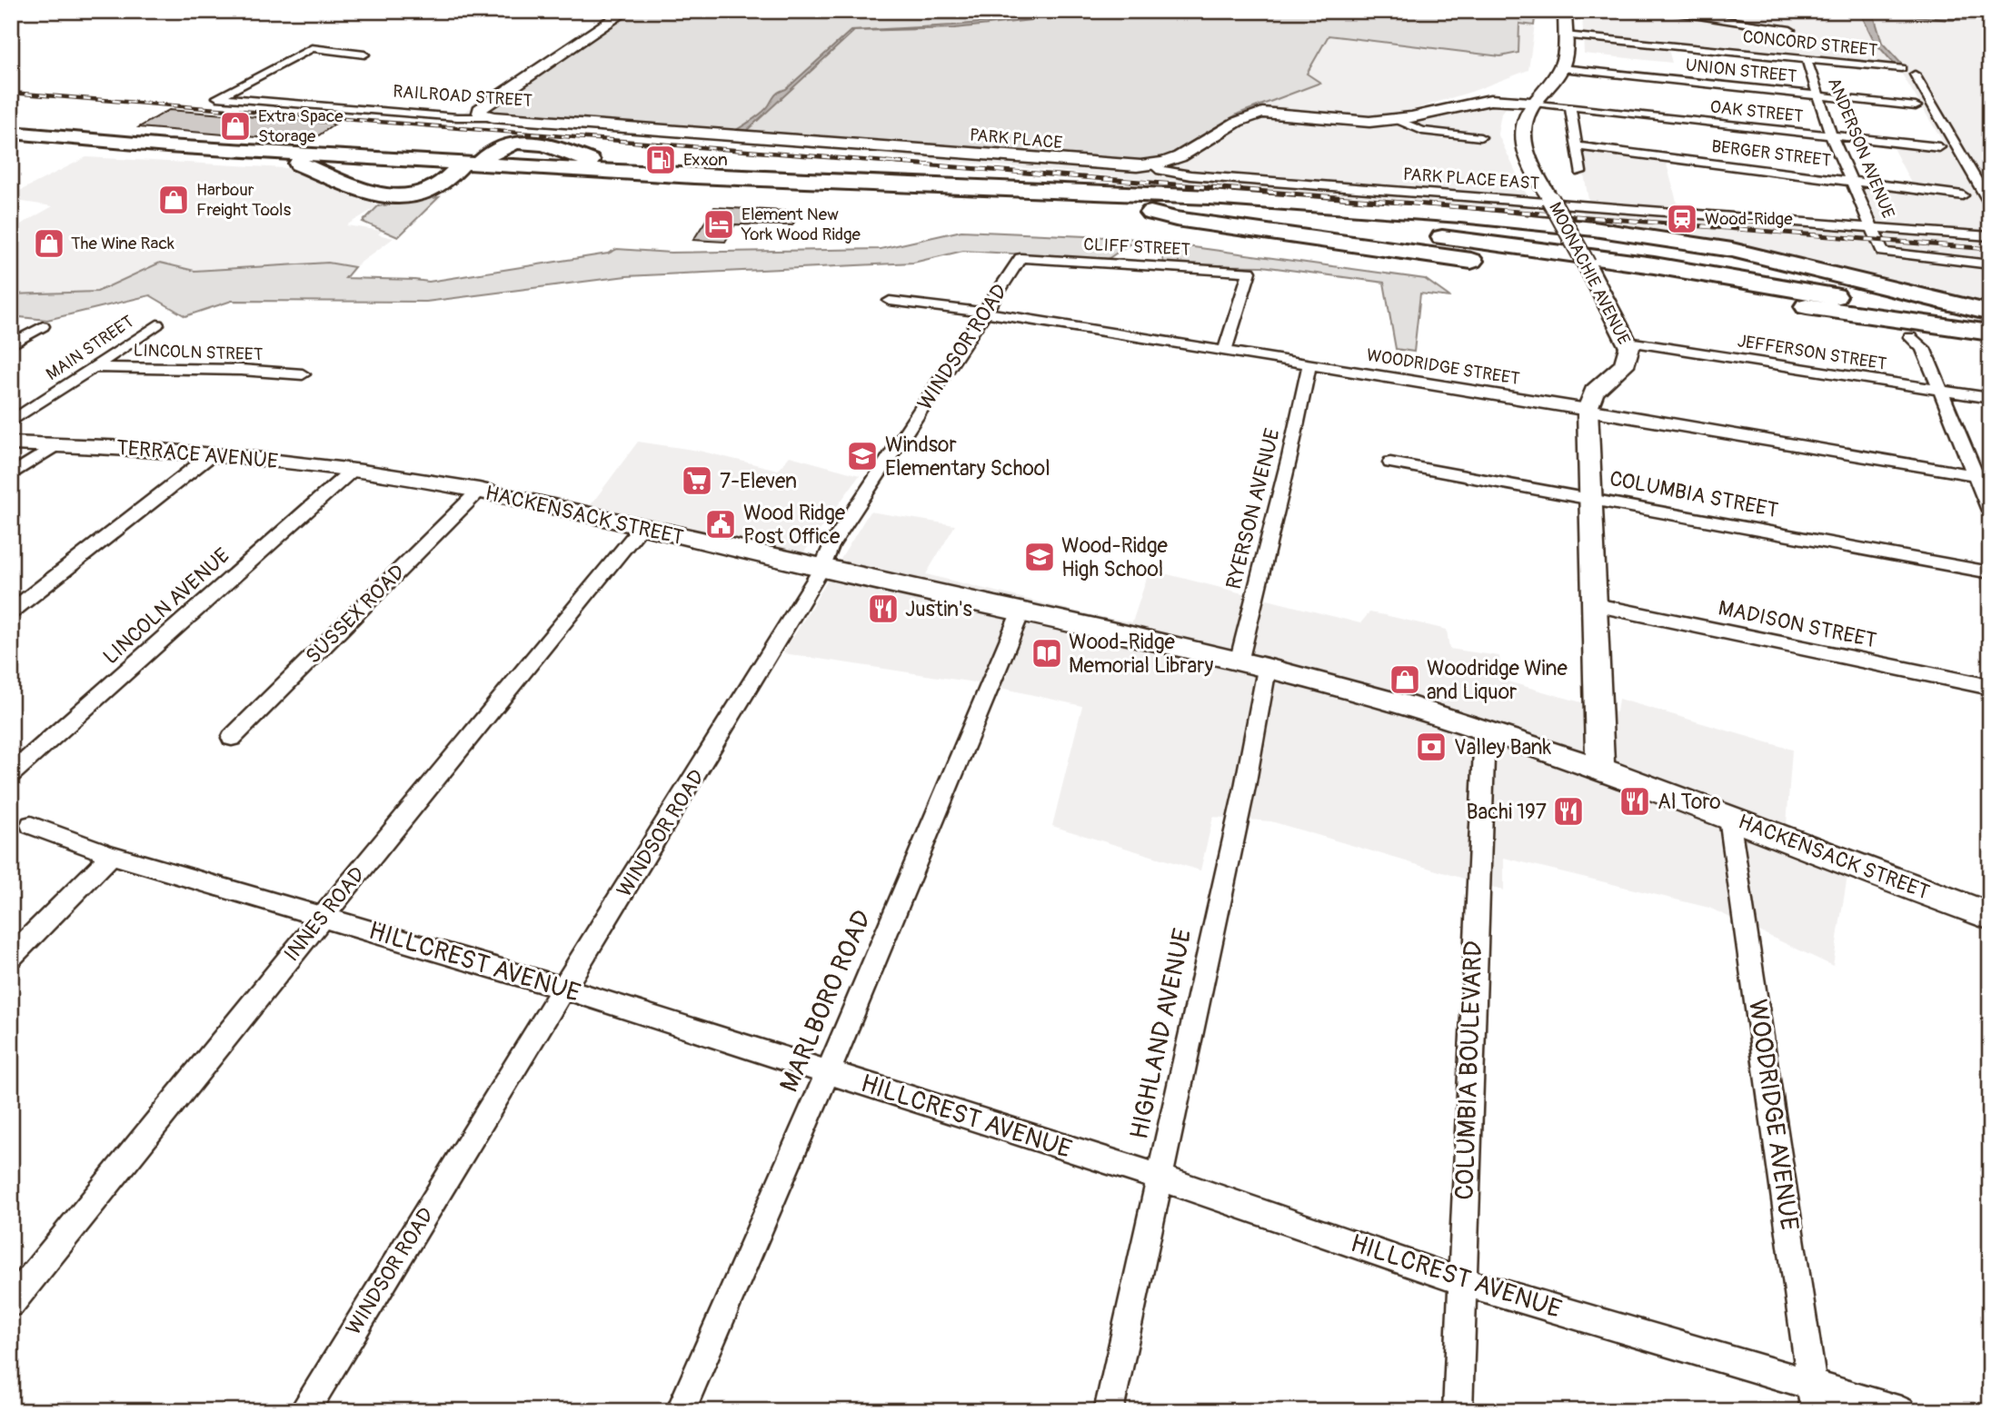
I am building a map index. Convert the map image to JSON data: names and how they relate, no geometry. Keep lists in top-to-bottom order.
{
  "streets": {
    "main road": [
      "RAILROAD STREET",
      "PARK PLACE",
      "MOONACHIE AVENUE",
      "TERRACE AVENUE",
      "HACKENSACK STREET"
    ],
    "street": [
      "CONCORD STREET",
      "UNION STREET",
      "OAK STREET",
      "ANDERSON AVENUE",
      "BERGER STREET",
      "PARK PLACE EAST",
      "CLIFF STREET",
      "WINDSOR ROAD",
      "MAIN STREET",
      "LINCOLN STREET",
      "JEFFERSON STREET",
      "WOODRIDGE STREET",
      "COLUMBIA STREET",
      "RYERSON AVENUE",
      "LINCOLN AVENUE",
      "SUSSEX ROAD",
      "MADISON STREET",
      "INNES ROAD",
      "HILLCREST AVENUE",
      "MARLBORO ROAD",
      "HIGHLAND AVENUE",
      "COLUMBIA BOULEVARD",
      "WOODRIDGE AVENUE"
    ]
  },
  "crossings": [
    ["CONCORD STREET", "ANDERSON AVENUE"],
    ["UNION STREET", "ANDERSON AVENUE"],
    ["UNION STREET", "MOONACHIE AVENUE"],
    ["RAILROAD STREET", "PARK PLACE"],
    ["OAK STREET", "ANDERSON AVENUE"],
    ["OAK STREET", "MOONACHIE AVENUE"],
    ["PARK PLACE", "PARK PLACE EAST"],
    ["ANDERSON AVENUE", "BERGER STREET"],
    ["ANDERSON AVENUE", "PARK PLACE EAST"],
    ["CLIFF STREET", "WINDSOR ROAD"],
    ["CLIFF STREET", "WOODRIDGE STREET"],
    ["MOONACHIE AVENUE", "JEFFERSON STREET"],
    ["MOONACHIE AVENUE", "WOODRIDGE STREET"],
    ["WINDSOR ROAD", "WOODRIDGE STREET"],
    ["WINDSOR ROAD", "HACKENSACK STREET"],
    ["WINDSOR ROAD", "HILLCREST AVENUE"],
    ["MAIN STREET", "LINCOLN STREET"],
    ["WOODRIDGE STREET", "RYERSON AVENUE"],
    ["TERRACE AVENUE", "HACKENSACK STREET"],
    ["TERRACE AVENUE", "LINCOLN AVENUE"],
    ["RYERSON AVENUE", "HACKENSACK STREET"],
    ["HACKENSACK STREET", "SUSSEX ROAD"],
    ["HACKENSACK STREET", "INNES ROAD"],
    ["HACKENSACK STREET", "MARLBORO ROAD"],
    ["HACKENSACK STREET", "HIGHLAND AVENUE"],
    ["HACKENSACK STREET", "COLUMBIA BOULEVARD"],
    ["HACKENSACK STREET", "WOODRIDGE AVENUE"],
    ["INNES ROAD", "HILLCREST AVENUE"],
    ["HILLCREST AVENUE", "MARLBORO ROAD"],
    ["HILLCREST AVENUE", "HIGHLAND AVENUE"],
    ["HILLCREST AVENUE", "COLUMBIA BOULEVARD"],
    ["HILLCREST AVENUE", "WOODRIDGE AVENUE"]
  ],
  "places": {
    "shop": [
      "Extra Space Storage",
      "Harbour Freight Tools",
      "The Wine Rack",
      "Woodridge Wine and Liquor"
    ],
    "fuel station": ["Exxon"],
    "station": ["Wood-Ridge"],
    "hotel": ["Element New York Wood Ridge"],
    "school or university": ["Windsor Elementary School", "Wood-Ridge High School"],
    "supermarket": ["7-Eleven"],
    "public building": ["Wood Ridge Post Office"],
    "restaurant": ["Justin's", "Al Toro", "Bachi 197"],
    "library": ["Wood-Ridge Memorial Library"],
    "bank": ["Valley Bank"]
  }
}
